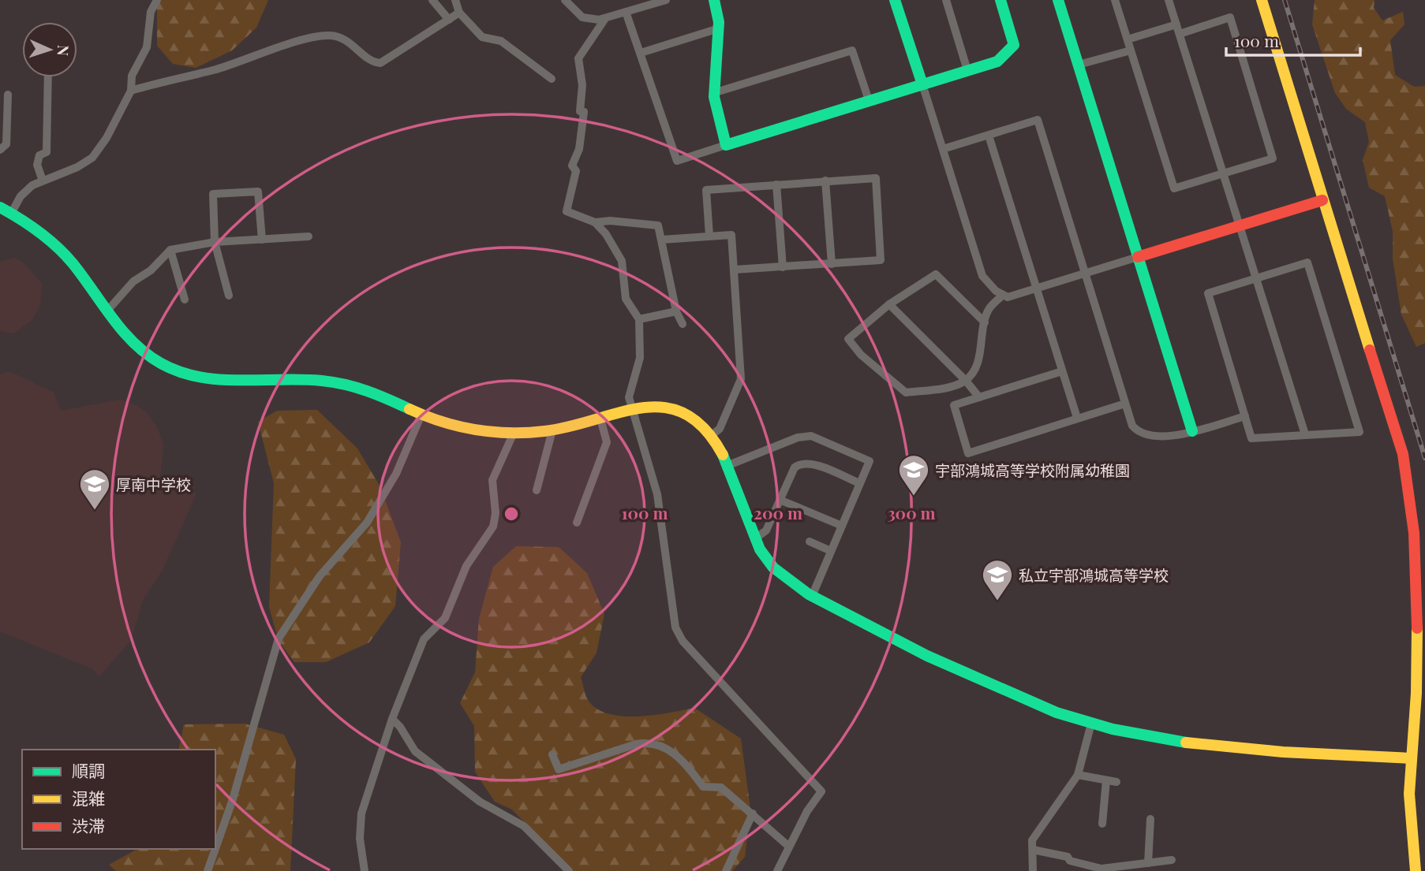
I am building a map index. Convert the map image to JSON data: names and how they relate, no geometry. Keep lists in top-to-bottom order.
{
  "places": {
    "school or university": ["宇部鴻城高等学校附属幼稚園", "厚南中学校", "私立宇部鴻城高等学校"]
  },
  "legend": ["順調", "混雑", "渋滞"],
  "scale_bar": "100 m",
  "north": "right",
  "rings": ["100 m", "200 m", "300 m"]
}
